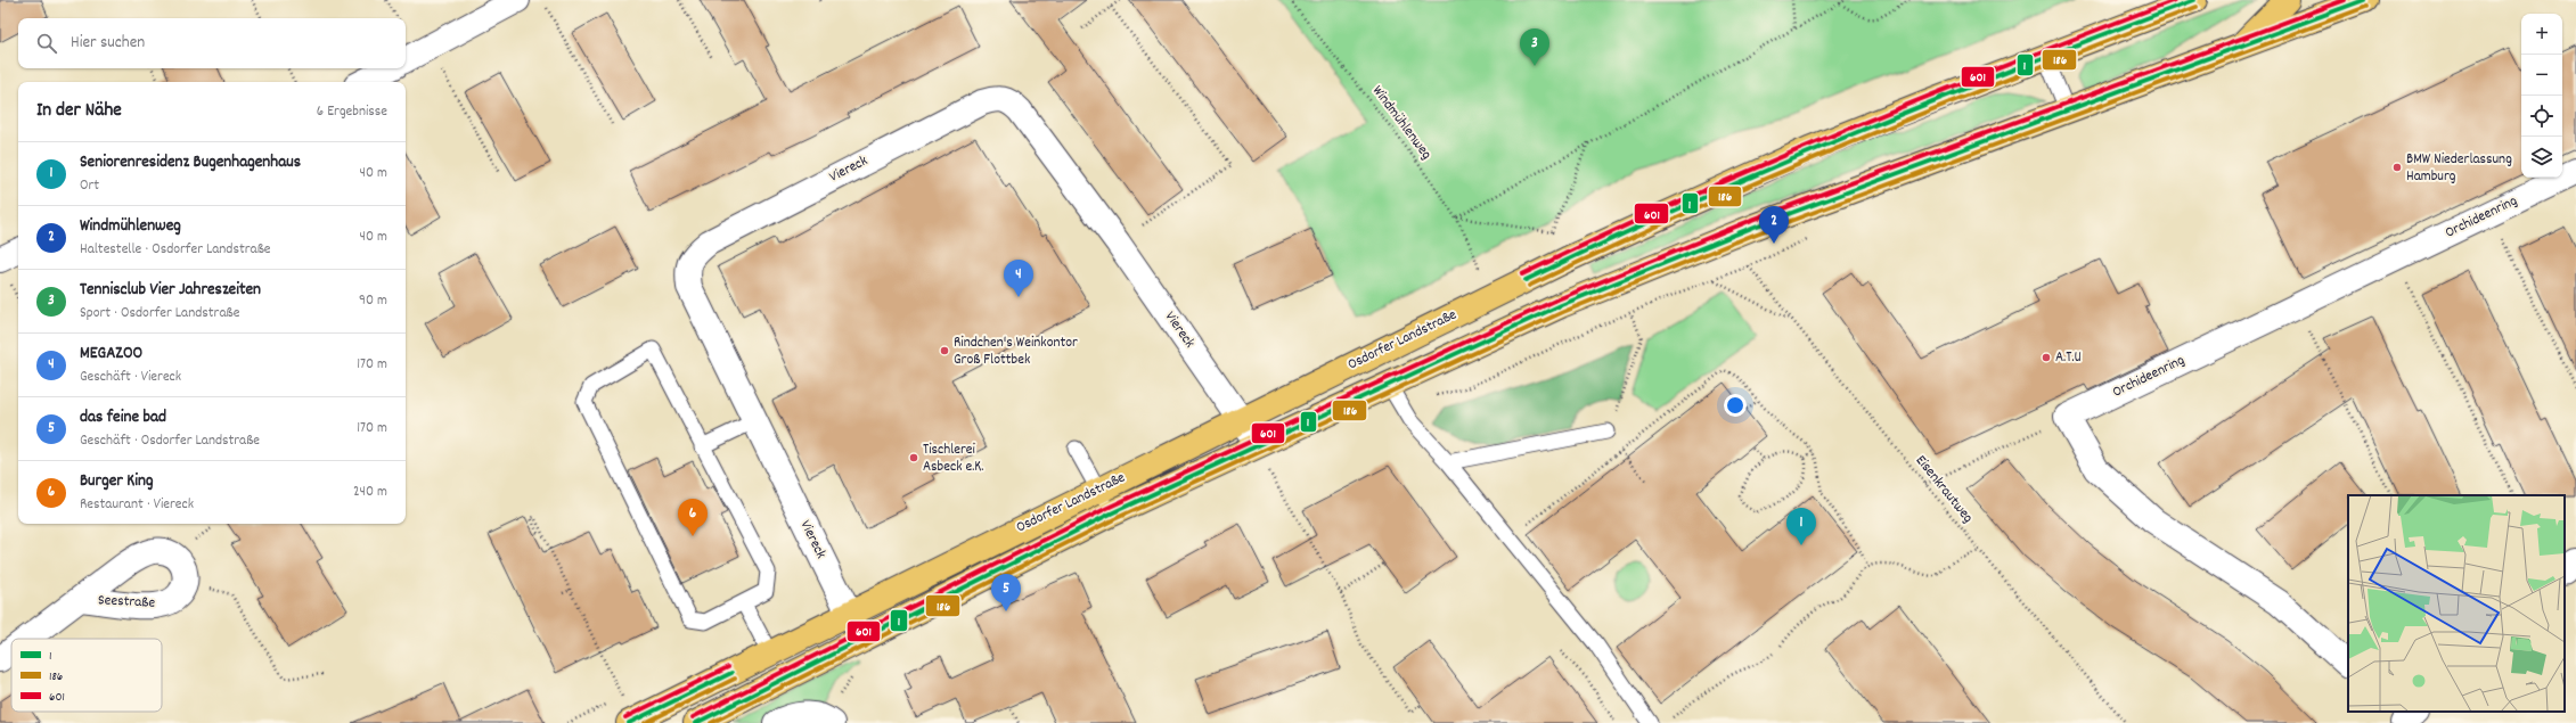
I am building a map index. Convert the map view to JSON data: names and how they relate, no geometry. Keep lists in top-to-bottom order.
{
  "streets": {
    "main road": ["Osdorfer Landstraße"],
    "street": ["Viereck", "Orchideenring", "Seestraße"],
    "path": ["Windmühlenweg", "Eisenkrautweg"]
  },
  "crossings": [
    ["Viereck", "Osdorfer Landstraße"]
  ],
  "places": [
    "BMW Niederlassung Hamburg",
    "Rindchen's Weinkontor Groß Flottbek",
    "A.T.U",
    "Tischlerei Asbeck e.K."
  ],
  "lines": ["transit line 1", "transit line 601", "transit line 186"],
  "legend": ["1", "186", "601"],
  "page": {
    "map_buttons": ["+", "−"],
    "search": "Hier suchen",
    "pins": [
      "3",
      "2",
      "4",
      "6",
      "1",
      "5"
    ],
    "heading": ["In der Nähe", "6 Ergebnisse"],
    "list": [
      {
        "mark": "1",
        "name": "Seniorenresidenz Bugenhagenhaus",
        "note": "Ort",
        "value": "40 m"
      },
      {
        "mark": "2",
        "name": "Windmühlenweg",
        "note": "Haltestelle · Osdorfer Landstraße",
        "value": "40 m"
      },
      {
        "mark": "3",
        "name": "Tennisclub Vier Jahreszeiten",
        "note": "Sport · Osdorfer Landstraße",
        "value": "90 m"
      },
      {
        "mark": "4",
        "name": "MEGAZOO",
        "note": "Geschäft · Viereck",
        "value": "170 m"
      },
      {
        "mark": "5",
        "name": "das feine bad",
        "note": "Geschäft · Osdorfer Landstraße",
        "value": "170 m"
      },
      {
        "mark": "6",
        "name": "Burger King",
        "note": "Restaurant · Viereck",
        "value": "240 m"
      }
    ]
  }
}
